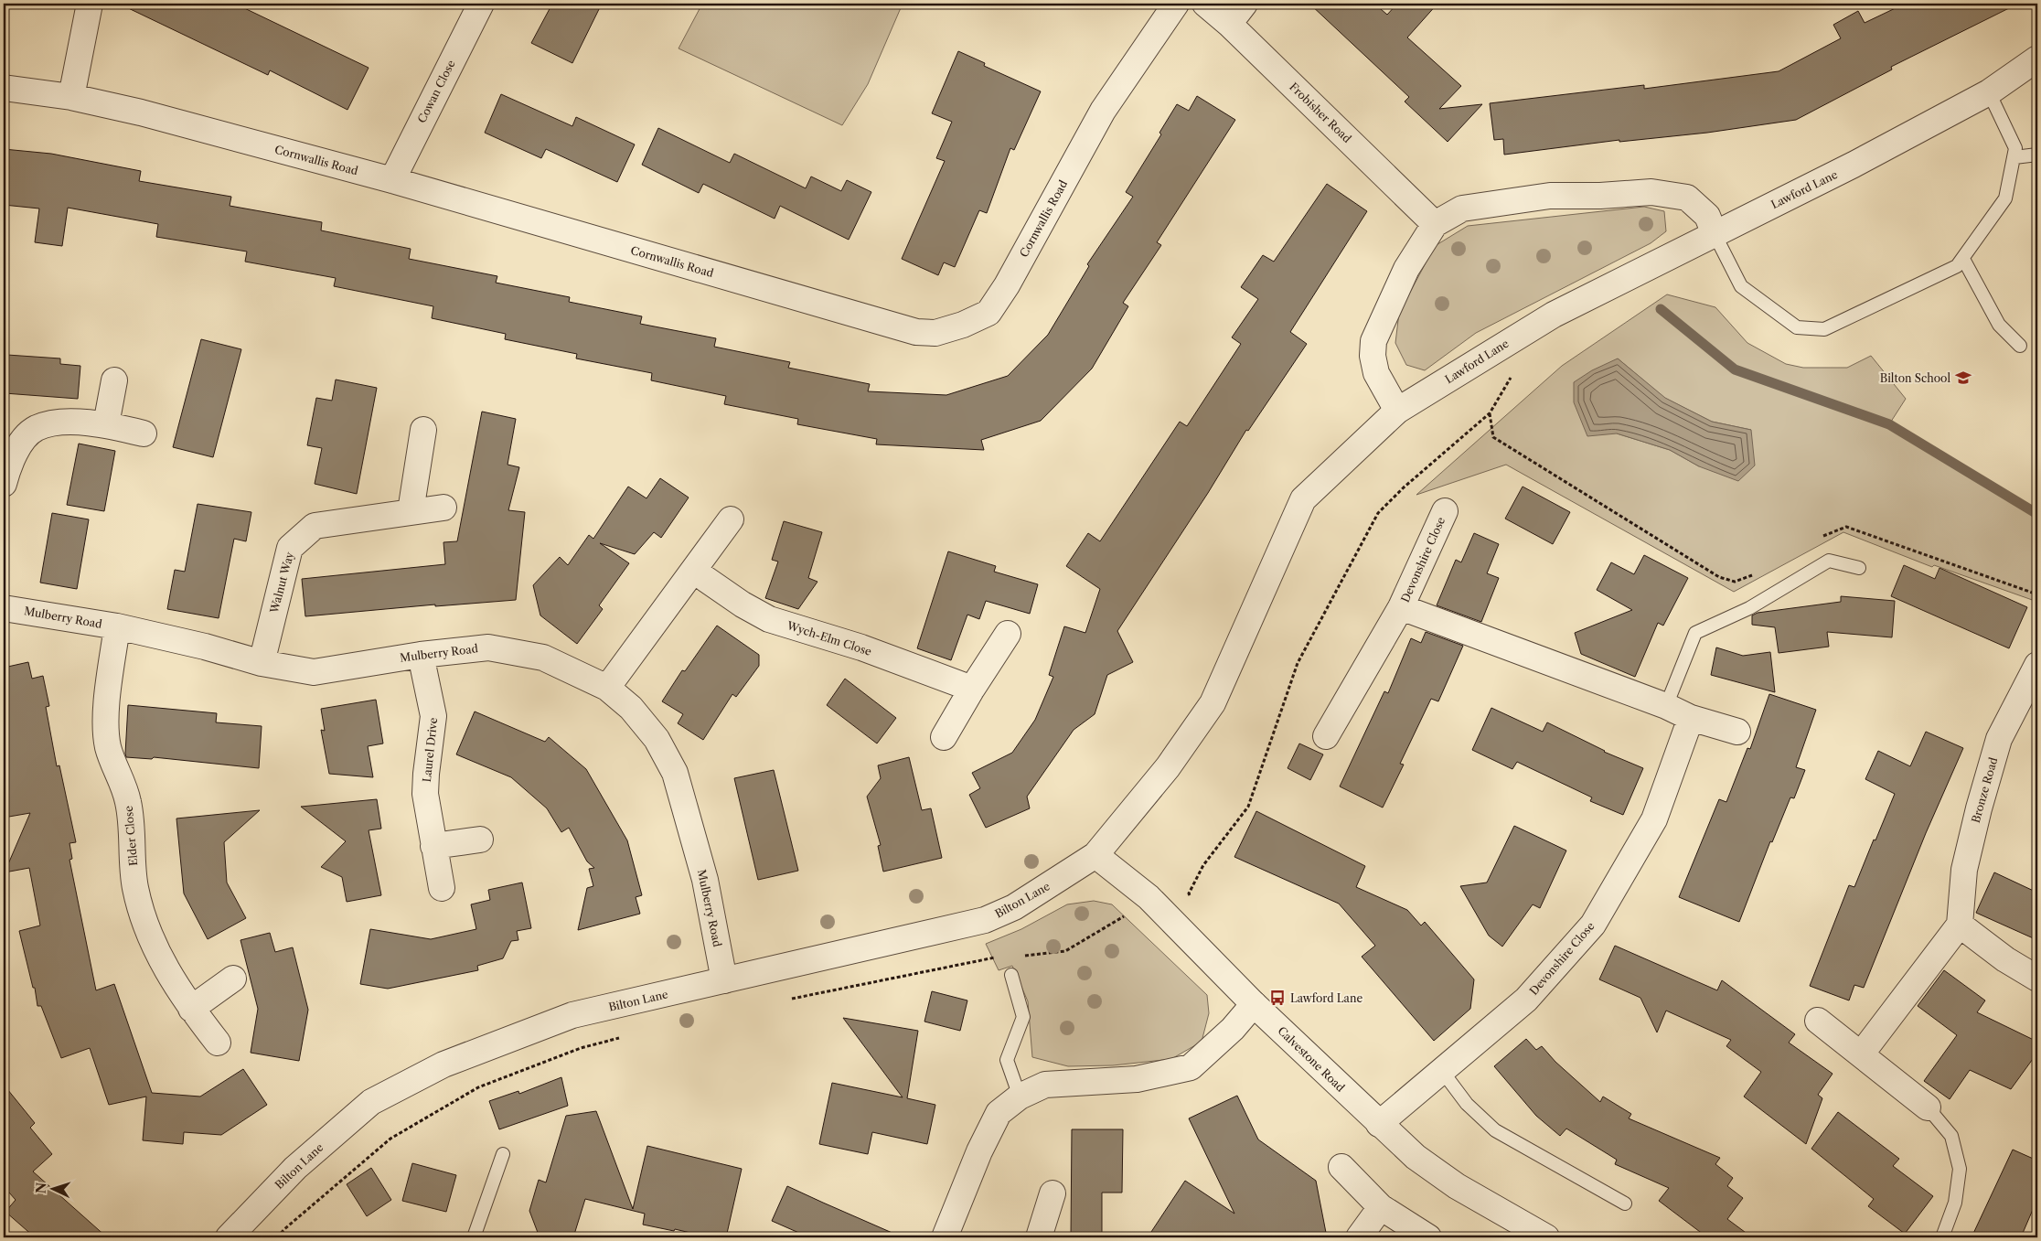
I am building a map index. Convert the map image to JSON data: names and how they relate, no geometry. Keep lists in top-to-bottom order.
{
  "streets": {
    "street": [
      "Cowan Close",
      "Frobisher Road",
      "Cornwallis Road",
      "Lawford Lane",
      "Devonshire Close",
      "Walnut Way",
      "Mulberry Road",
      "Wych-Elm Close",
      "Laurel Drive",
      "Bronze Road",
      "Elder Close",
      "Bilton Lane",
      "Calvestone Road"
    ]
  },
  "crossings": [
    ["Cowan Close", "Cornwallis Road"],
    ["Lawford Lane", "Bilton Lane"],
    ["Lawford Lane", "Calvestone Road"],
    ["Devonshire Close", "Calvestone Road"],
    ["Walnut Way", "Mulberry Road"],
    ["Mulberry Road", "Laurel Drive"],
    ["Mulberry Road", "Elder Close"],
    ["Mulberry Road", "Bilton Lane"],
    ["Bilton Lane", "Calvestone Road"]
  ],
  "places": {
    "school or university": ["Bilton School"],
    "bus stop": ["Lawford Lane"]
  },
  "north": "left"
}
